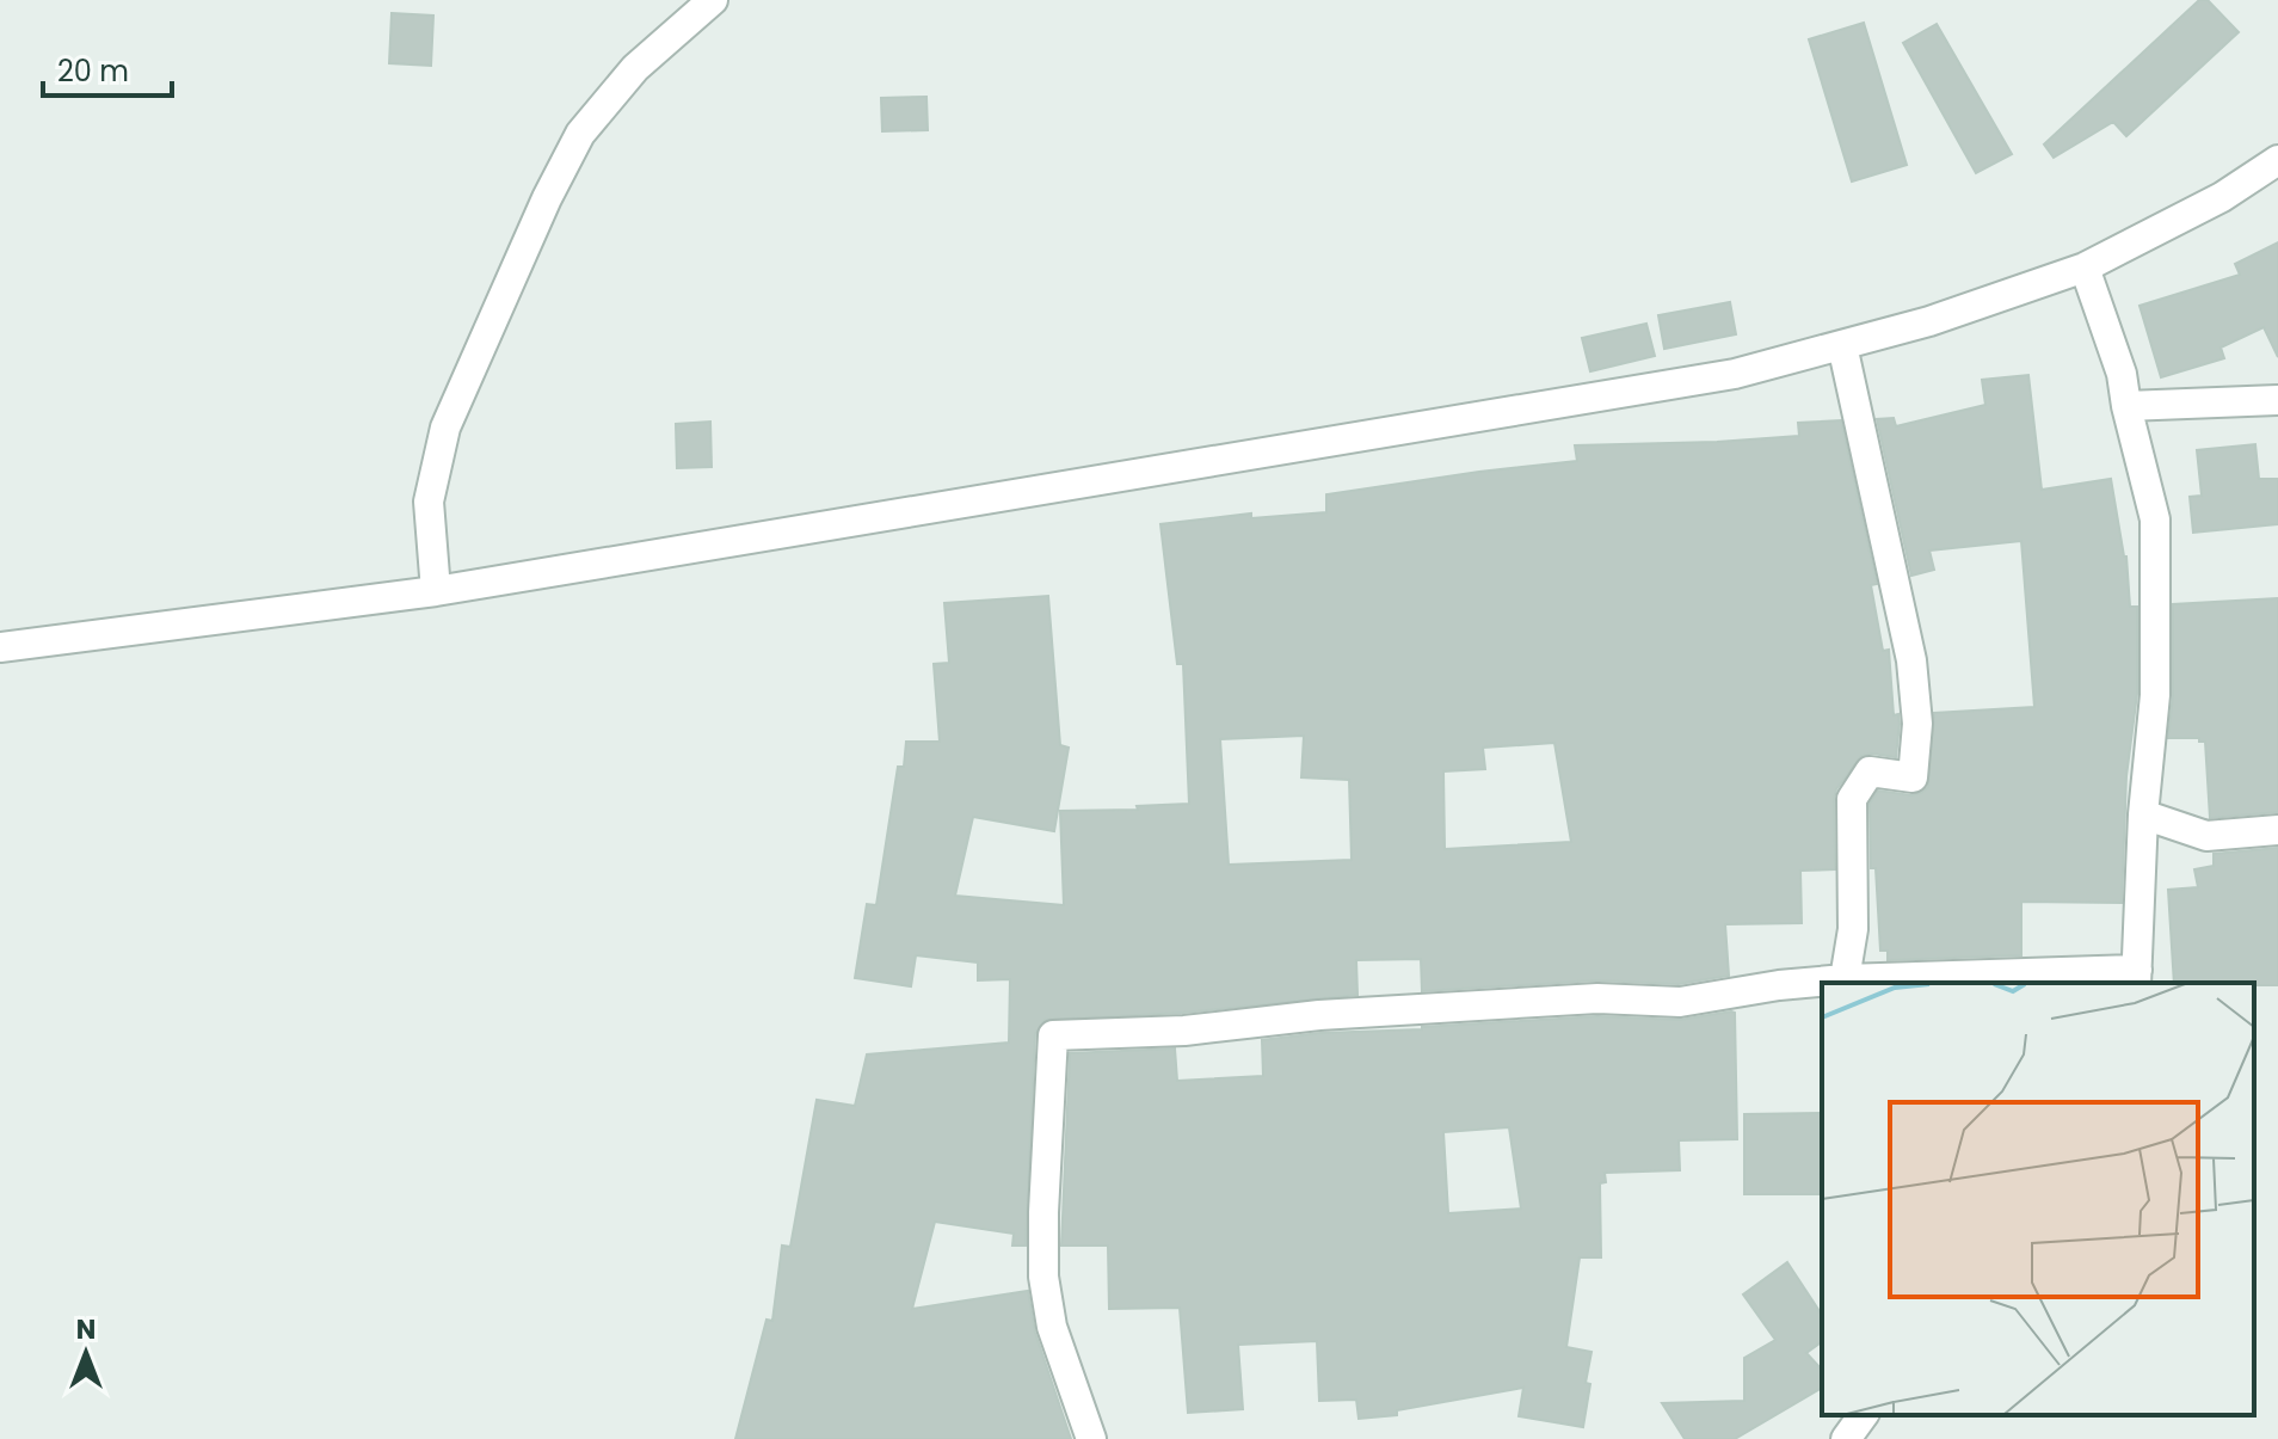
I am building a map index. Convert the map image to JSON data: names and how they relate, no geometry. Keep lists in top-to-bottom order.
{
  "scale_bar": "20 m",
  "north": "top"
}
